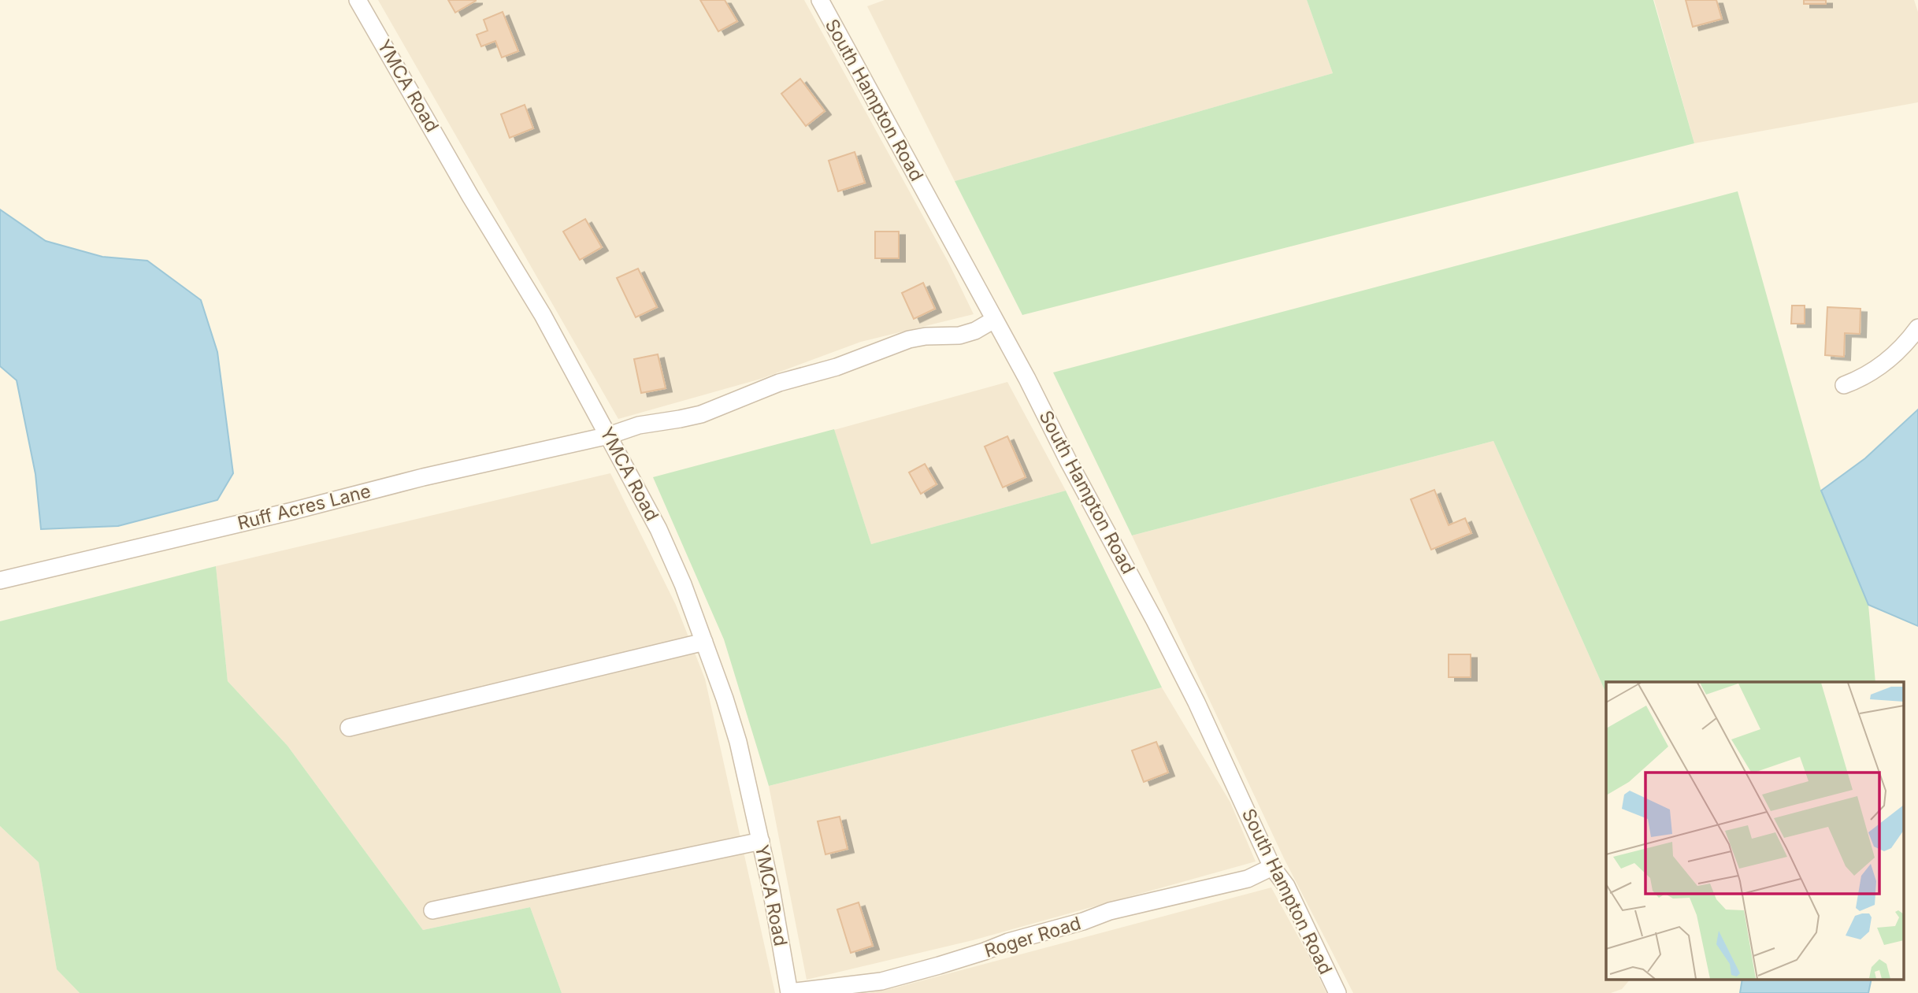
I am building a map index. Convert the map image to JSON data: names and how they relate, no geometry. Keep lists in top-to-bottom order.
{
  "streets": {
    "street": [
      "YMCA Road",
      "South Hampton Road",
      "Ruff Acres Lane",
      "Roger Road"
    ]
  },
  "crossings": [
    ["YMCA Road", "Ruff Acres Lane"],
    ["YMCA Road", "Roger Road"],
    ["South Hampton Road", "Ruff Acres Lane"],
    ["South Hampton Road", "Roger Road"]
  ]
}
